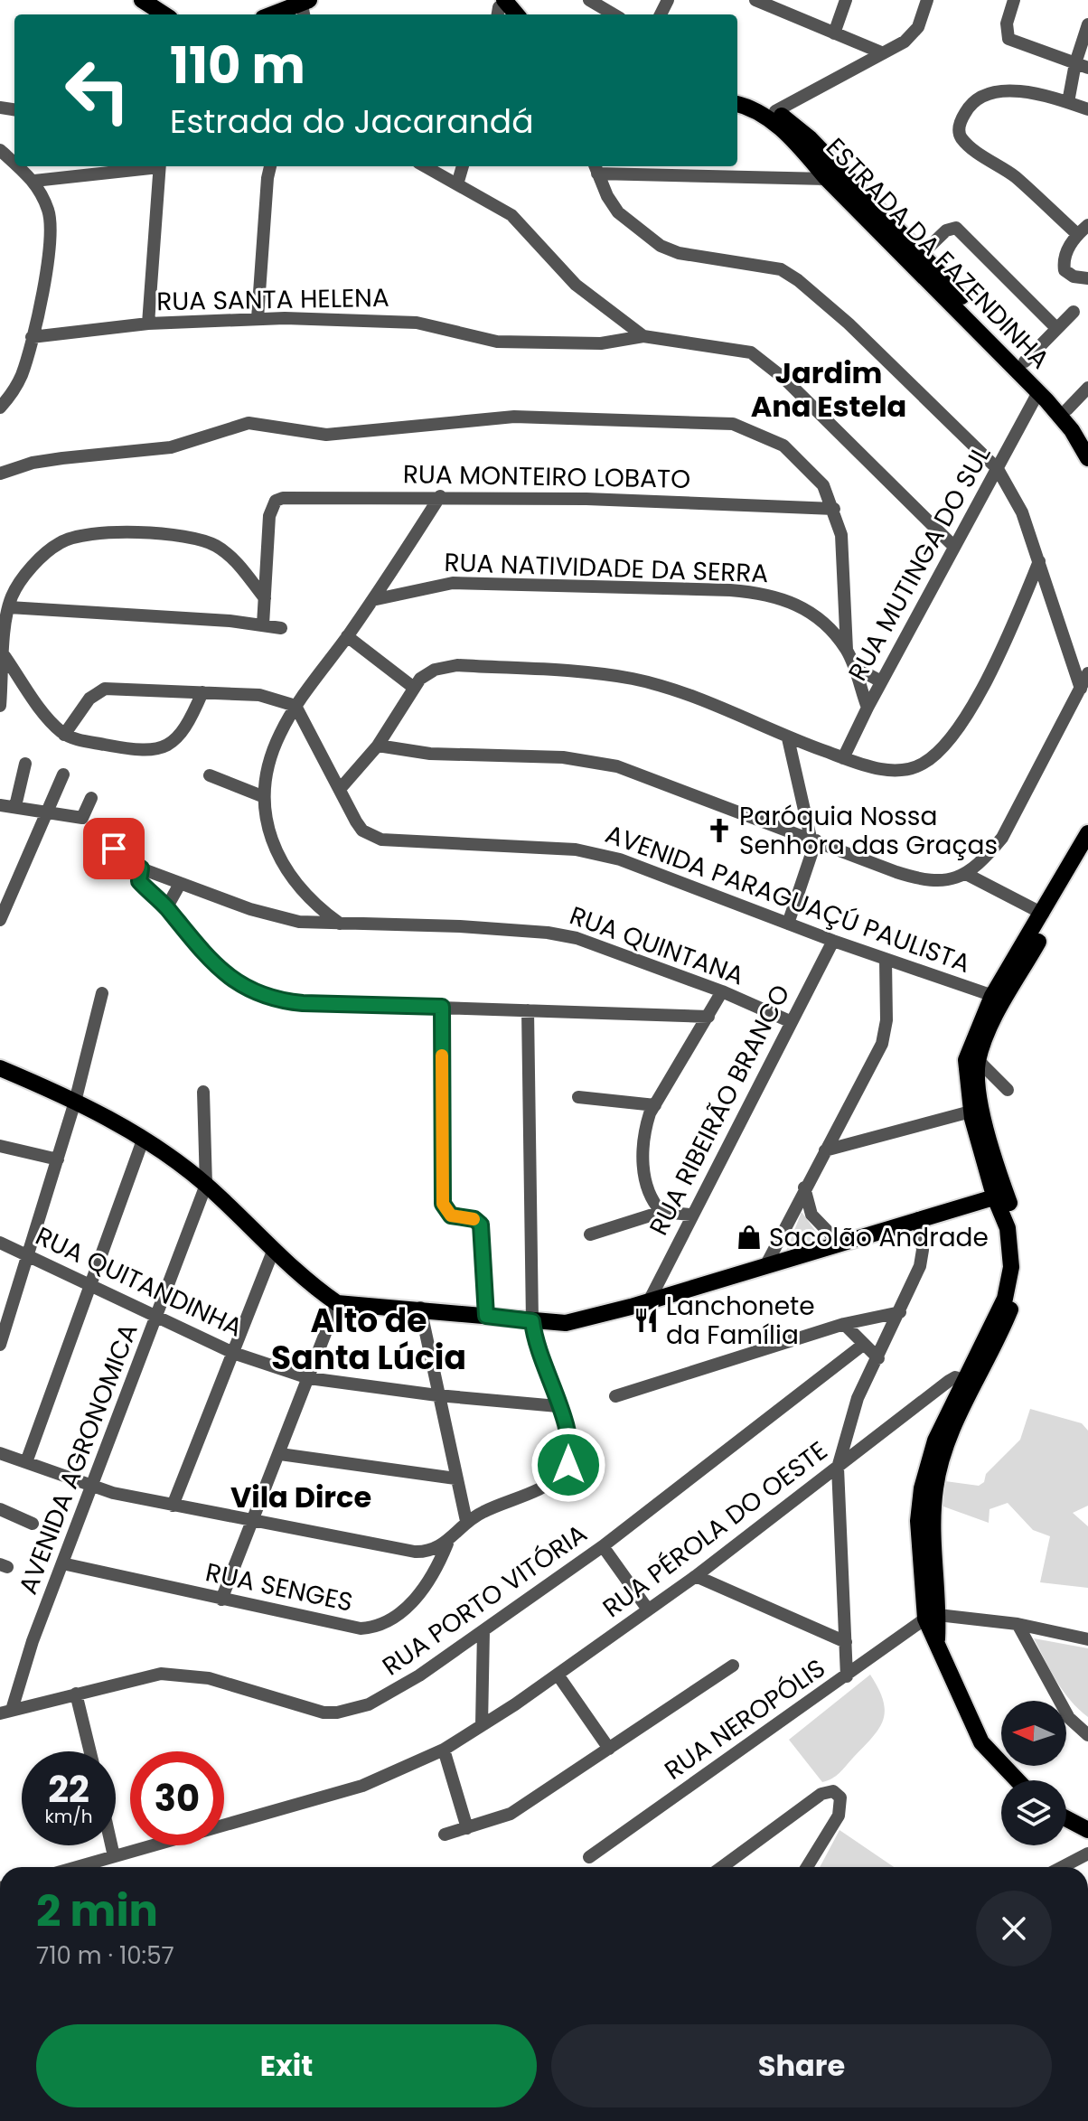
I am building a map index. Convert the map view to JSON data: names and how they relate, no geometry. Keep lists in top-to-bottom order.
{
  "streets": {
    "main road": ["ESTRADA DA FAZENDINHA"],
    "street": [
      "RUA SANTA HELENA",
      "RUA MONTEIRO LOBATO",
      "RUA MUTINGA DO SUL",
      "RUA NATIVIDADE DA SERRA",
      "AVENIDA PARAGUAÇÚ PAULISTA",
      "RUA QUINTANA",
      "RUA RIBEIRÃO BRANCO",
      "RUA QUITANDINHA",
      "AVENIDA AGRONOMICA",
      "RUA PÉROLA DO OESTE",
      "RUA SENGES",
      "RUA PORTO VITÓRIA",
      "RUA NEROPÓLIS"
    ]
  },
  "crossings": [
    ["ESTRADA DA FAZENDINHA", "RUA MUTINGA DO SUL"],
    ["RUA MUTINGA DO SUL", "RUA NATIVIDADE DA SERRA"],
    ["AVENIDA PARAGUAÇÚ PAULISTA", "RUA RIBEIRÃO BRANCO"],
    ["RUA QUINTANA", "RUA RIBEIRÃO BRANCO"],
    ["RUA QUITANDINHA", "AVENIDA AGRONOMICA"],
    ["AVENIDA AGRONOMICA", "RUA SENGES"],
    ["AVENIDA AGRONOMICA", "RUA PORTO VITÓRIA"]
  ],
  "districts": ["Jardim Ana Estela", "Alto de Santa Lúcia", "Vila Dirce"],
  "places": {
    "church": ["Paróquia Nossa Senhora das Graças"],
    "shop": ["Sacolão Andrade"],
    "restaurant": ["Lanchonete da Família"]
  },
  "north": "left",
  "page": {
    "turn": ["110 m", "Estrada do Jacarandá"],
    "speed": "22 km/h",
    "limit": "30",
    "heading": ["2 min", "710 m · 10:57"],
    "buttons": ["Exit", "Share"]
  }
}
